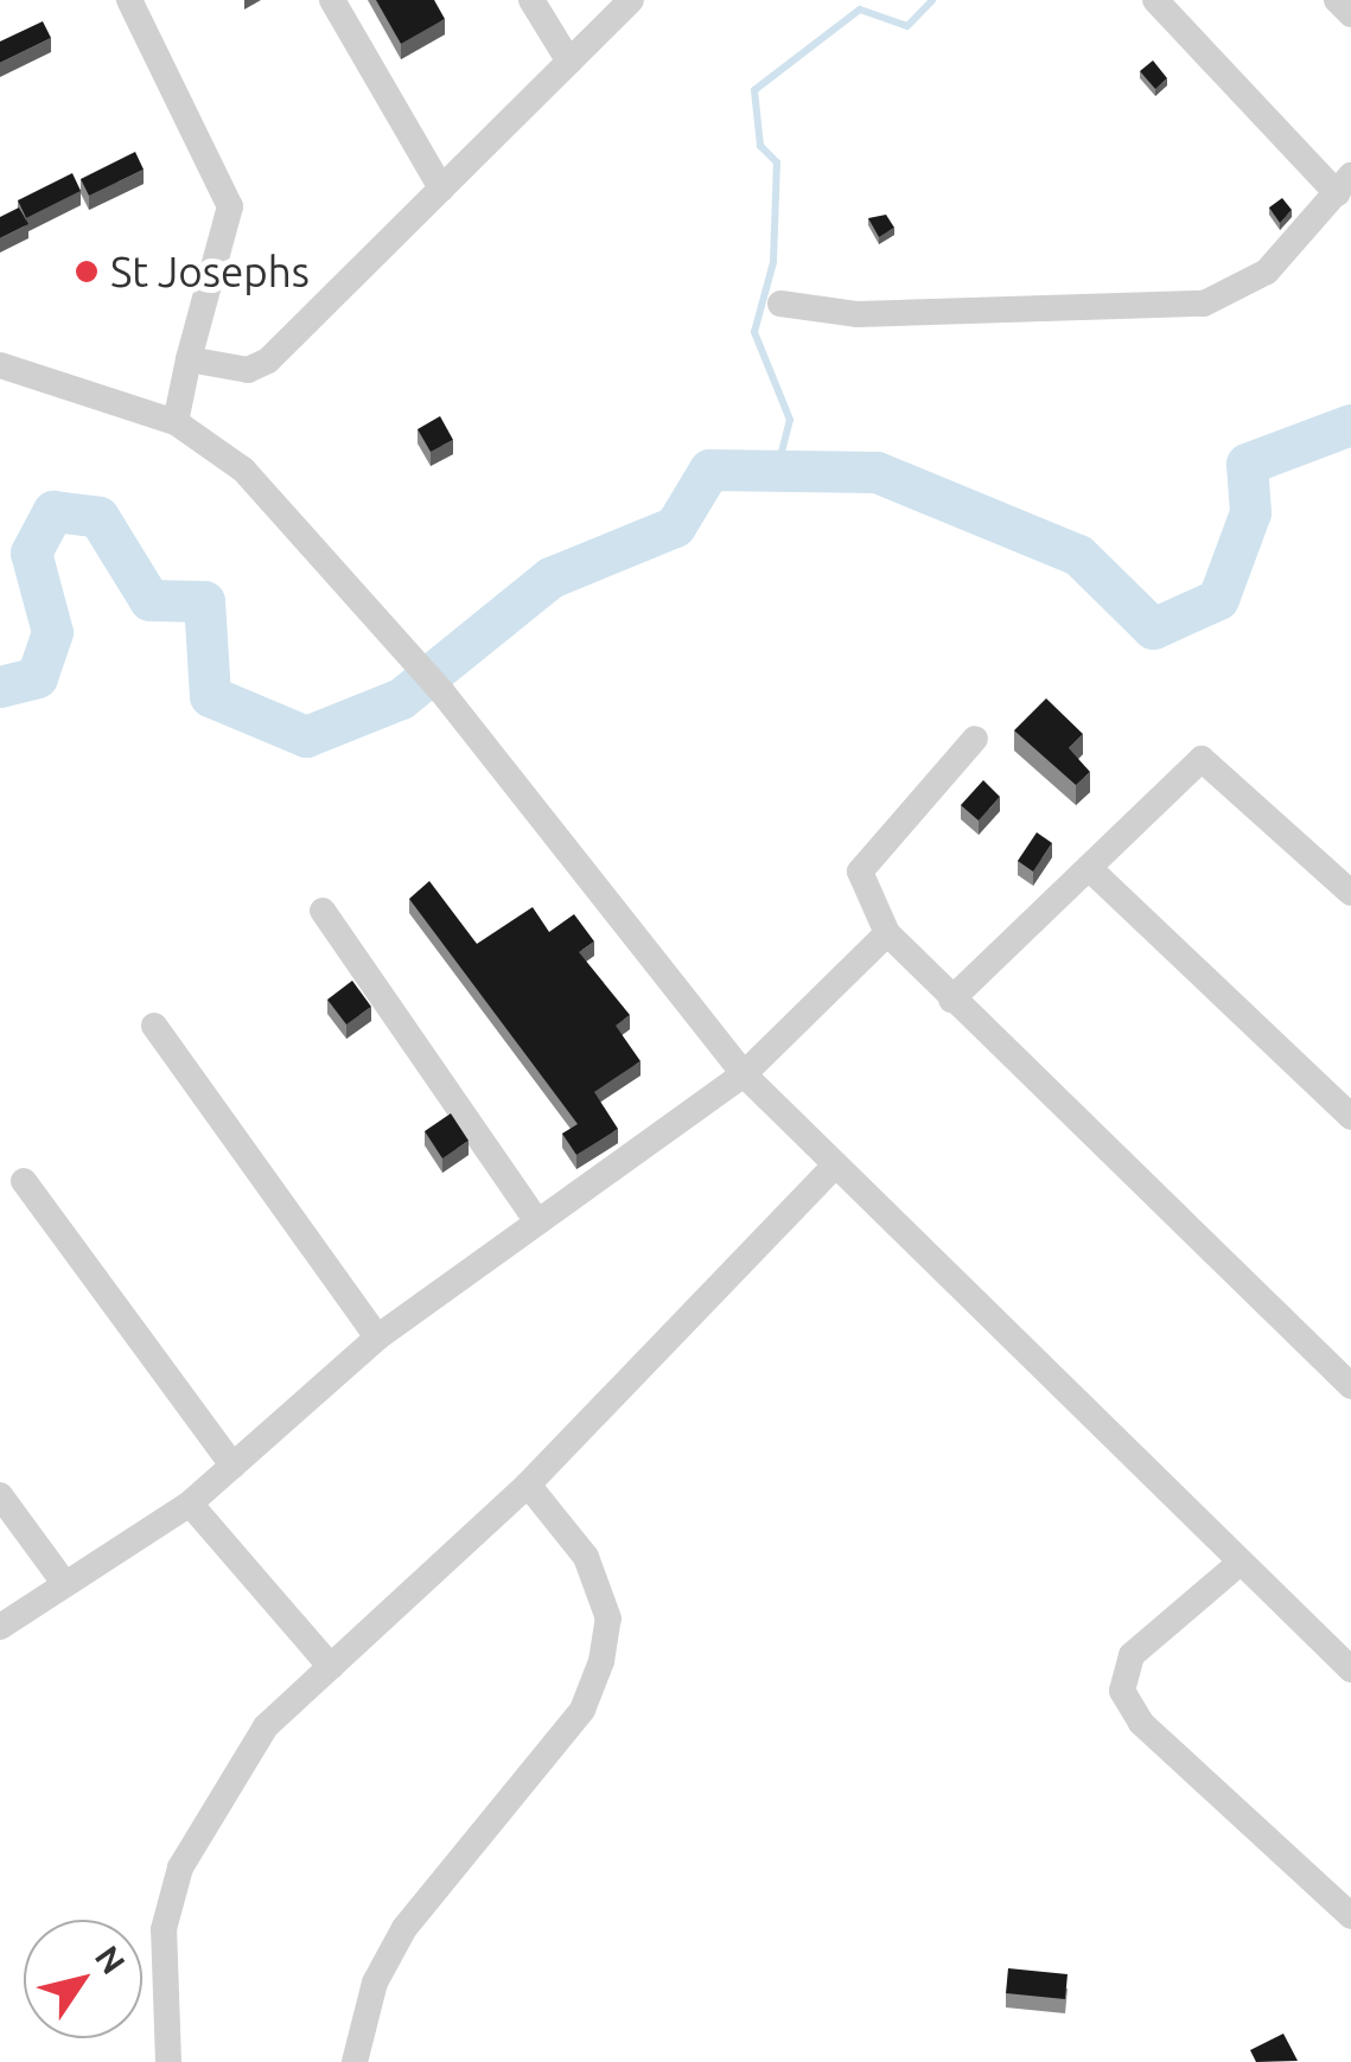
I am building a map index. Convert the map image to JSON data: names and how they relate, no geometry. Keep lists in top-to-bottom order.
{
  "places": ["St Josephs"],
  "north": "top right"
}
